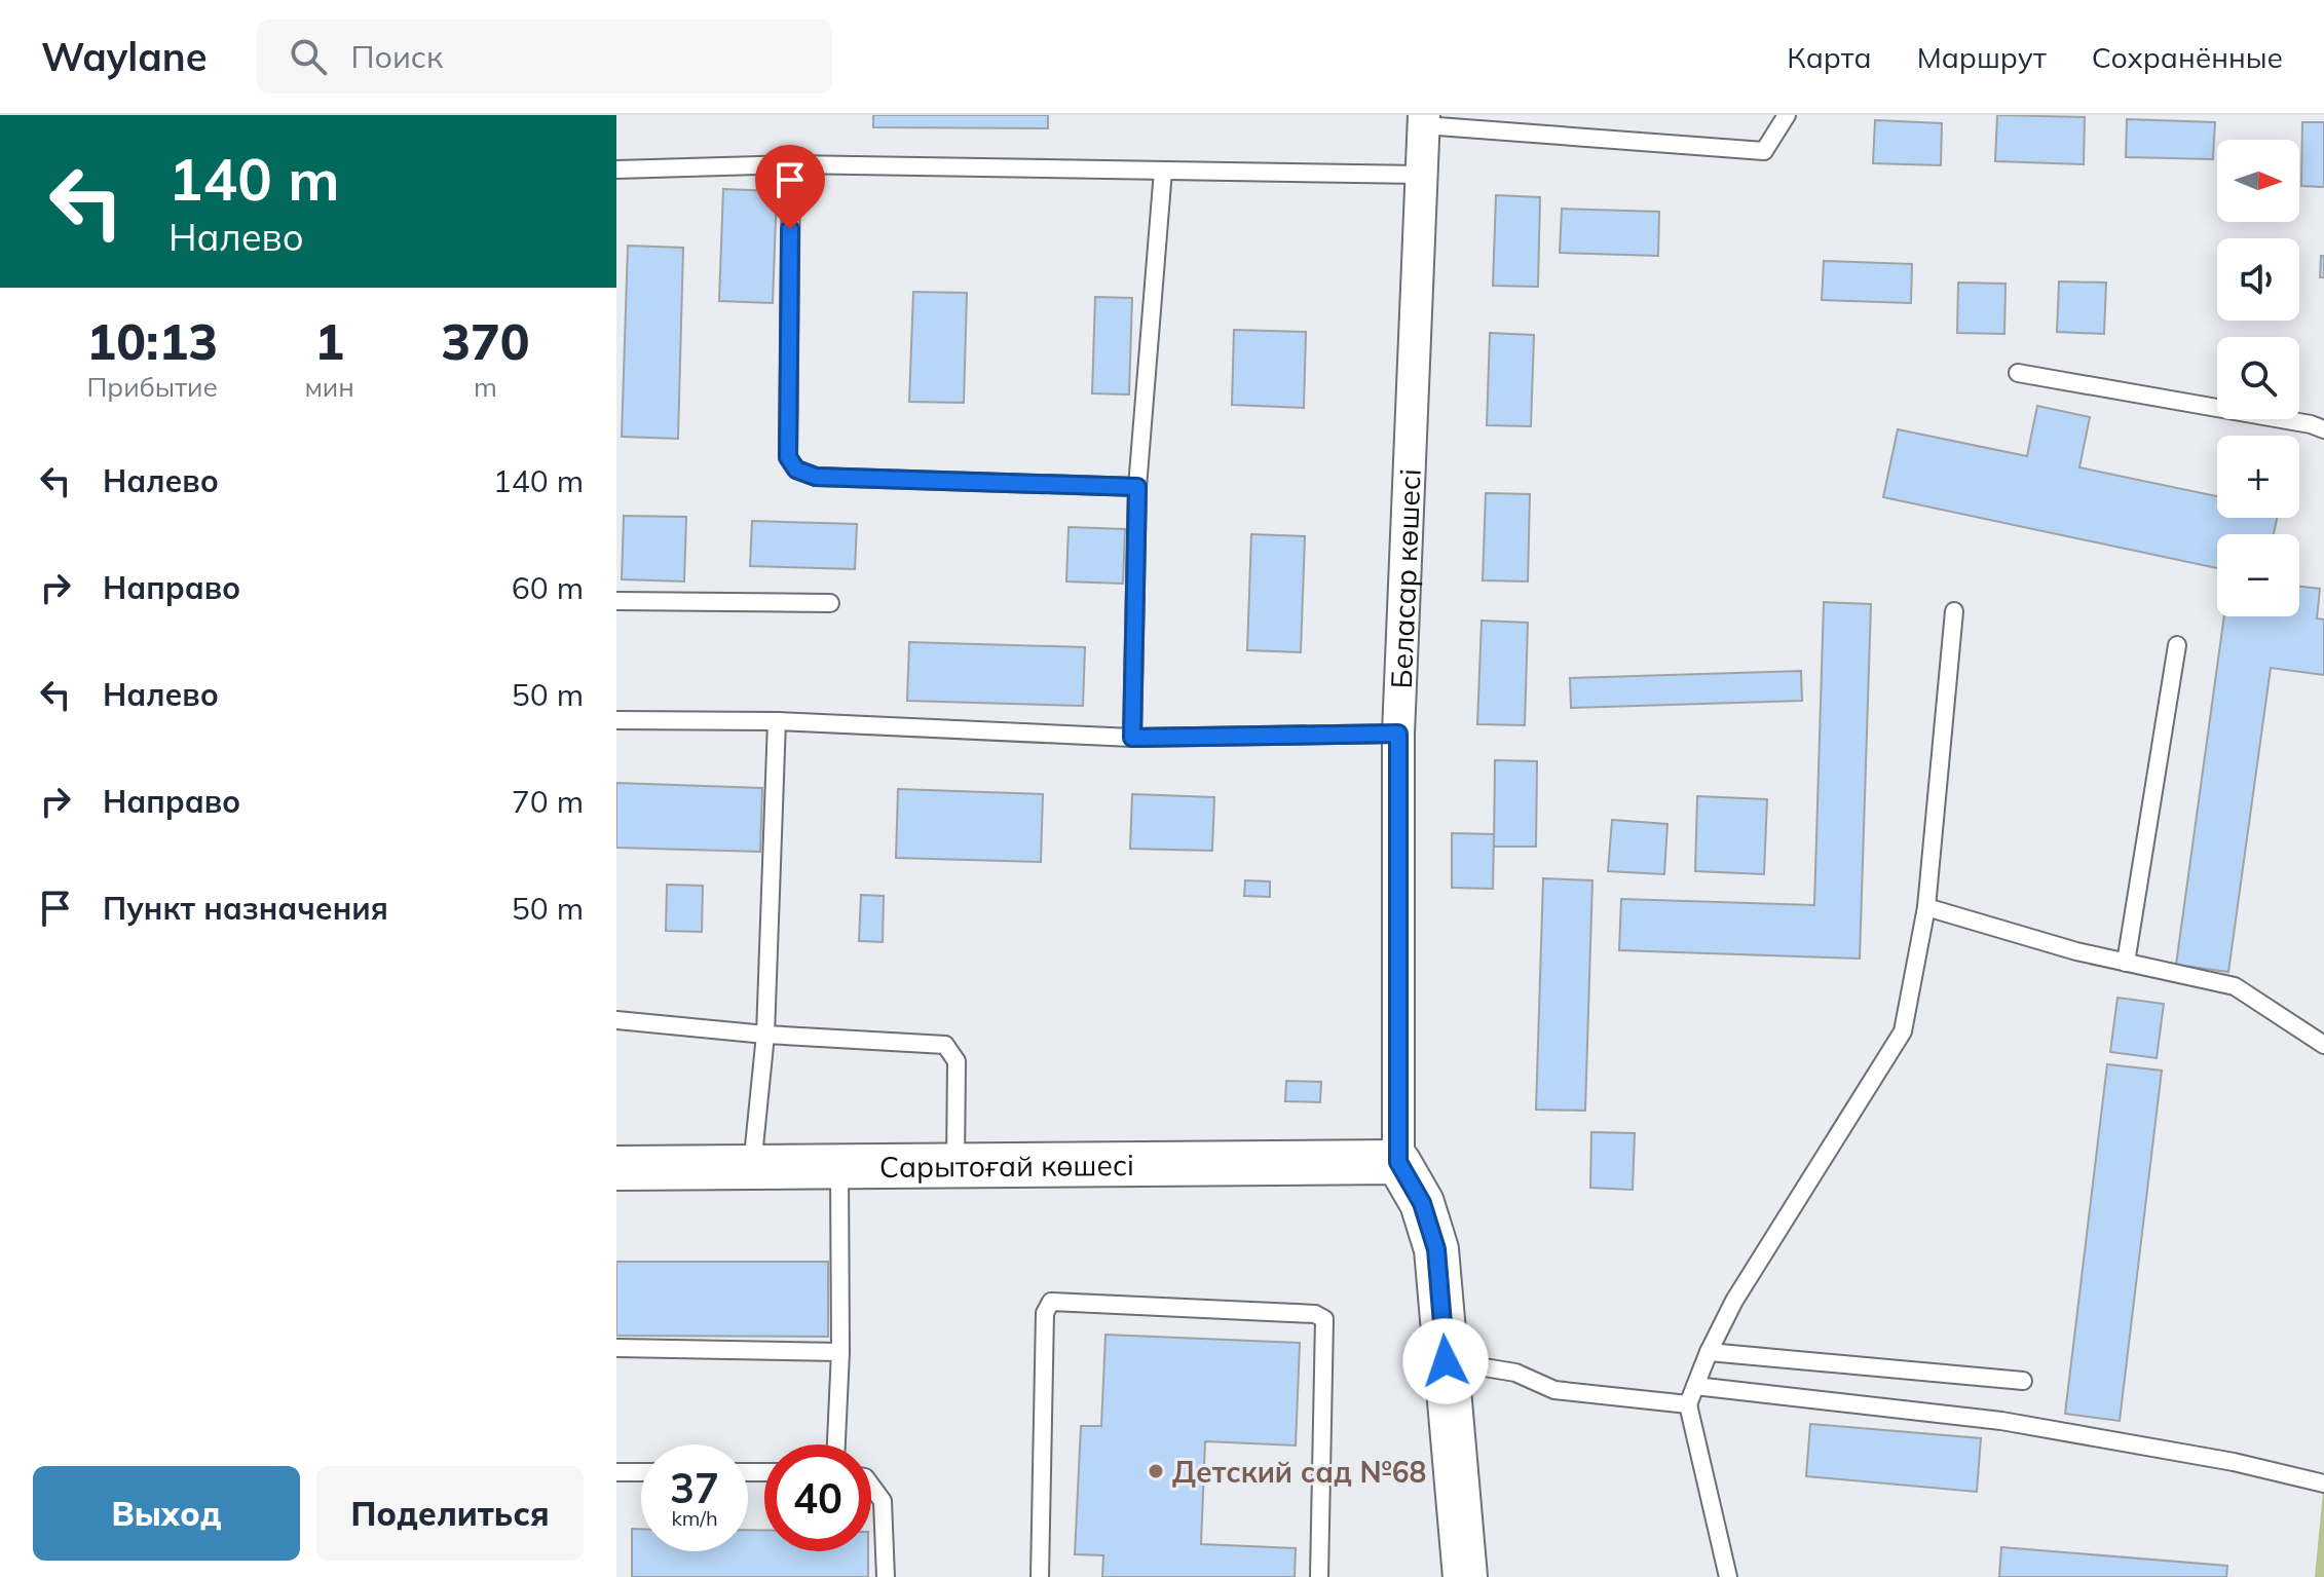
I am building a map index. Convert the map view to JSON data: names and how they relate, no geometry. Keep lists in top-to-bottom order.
{
  "streets": {
    "street": ["Беласар көшесі", "Сарытоғай көшесі"]
  },
  "crossings": [
    ["Беласар көшесі", "Сарытоғай көшесі"]
  ],
  "places": ["Детский сад №68"],
  "north": "right",
  "page": {
    "header": "Waylane",
    "search": "Поиск",
    "nav": ["Карта", "Маршрут", "Сохранённые"],
    "turn": ["140 m", "Налево"],
    "map_buttons": ["+", "−"],
    "eta": [
      "10:13",
      "Прибытие",
      "1",
      "мин",
      "370",
      "m"
    ],
    "list": [
      {
        "name": "Налево",
        "value": "140 m"
      },
      {
        "name": "Направо",
        "value": "60 m"
      },
      {
        "name": "Налево",
        "value": "50 m"
      },
      {
        "name": "Направо",
        "value": "70 m"
      },
      {
        "name": "Пункт назначения",
        "value": "50 m"
      }
    ],
    "speed": "37 km/h",
    "limit": "40",
    "buttons": ["Выход", "Поделиться"]
  }
}
